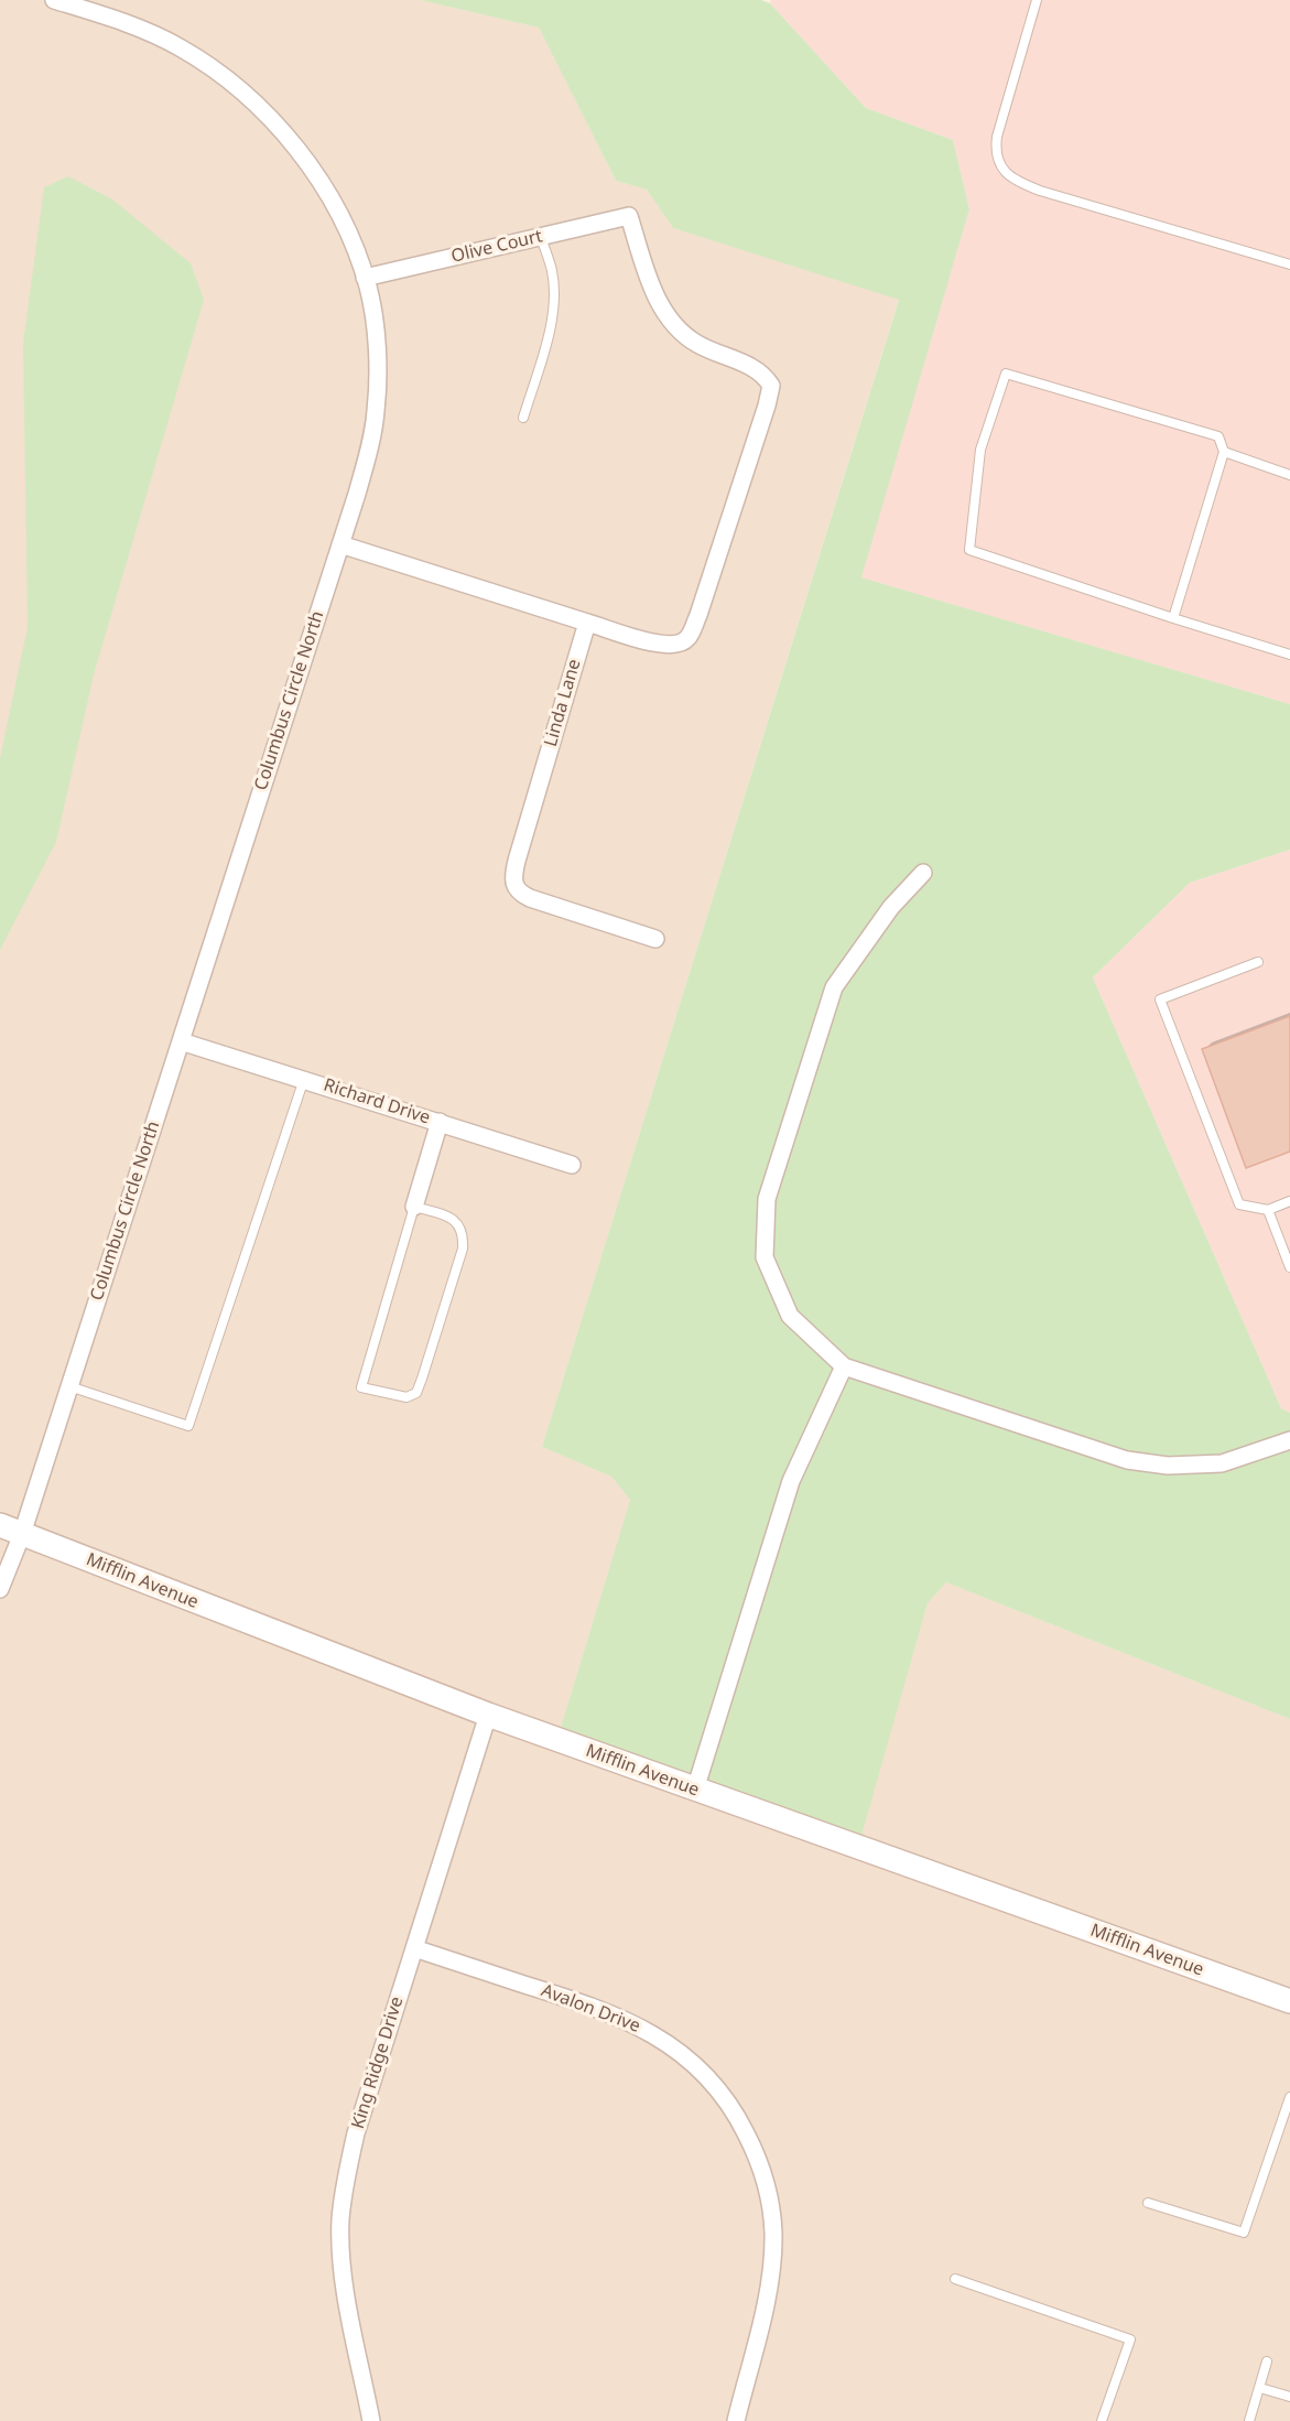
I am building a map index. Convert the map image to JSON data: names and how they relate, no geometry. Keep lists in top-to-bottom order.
{
  "streets": {
    "street": [
      "Olive Court",
      "Columbus Circle North",
      "Linda Lane",
      "Richard Drive",
      "Mifflin Avenue",
      "Avalon Drive",
      "King Ridge Drive"
    ]
  },
  "crossings": [
    ["Olive Court", "Columbus Circle North"],
    ["Olive Court", "Linda Lane"],
    ["Columbus Circle North", "Richard Drive"],
    ["Columbus Circle North", "Mifflin Avenue"],
    ["Mifflin Avenue", "King Ridge Drive"],
    ["Avalon Drive", "King Ridge Drive"]
  ]
}
